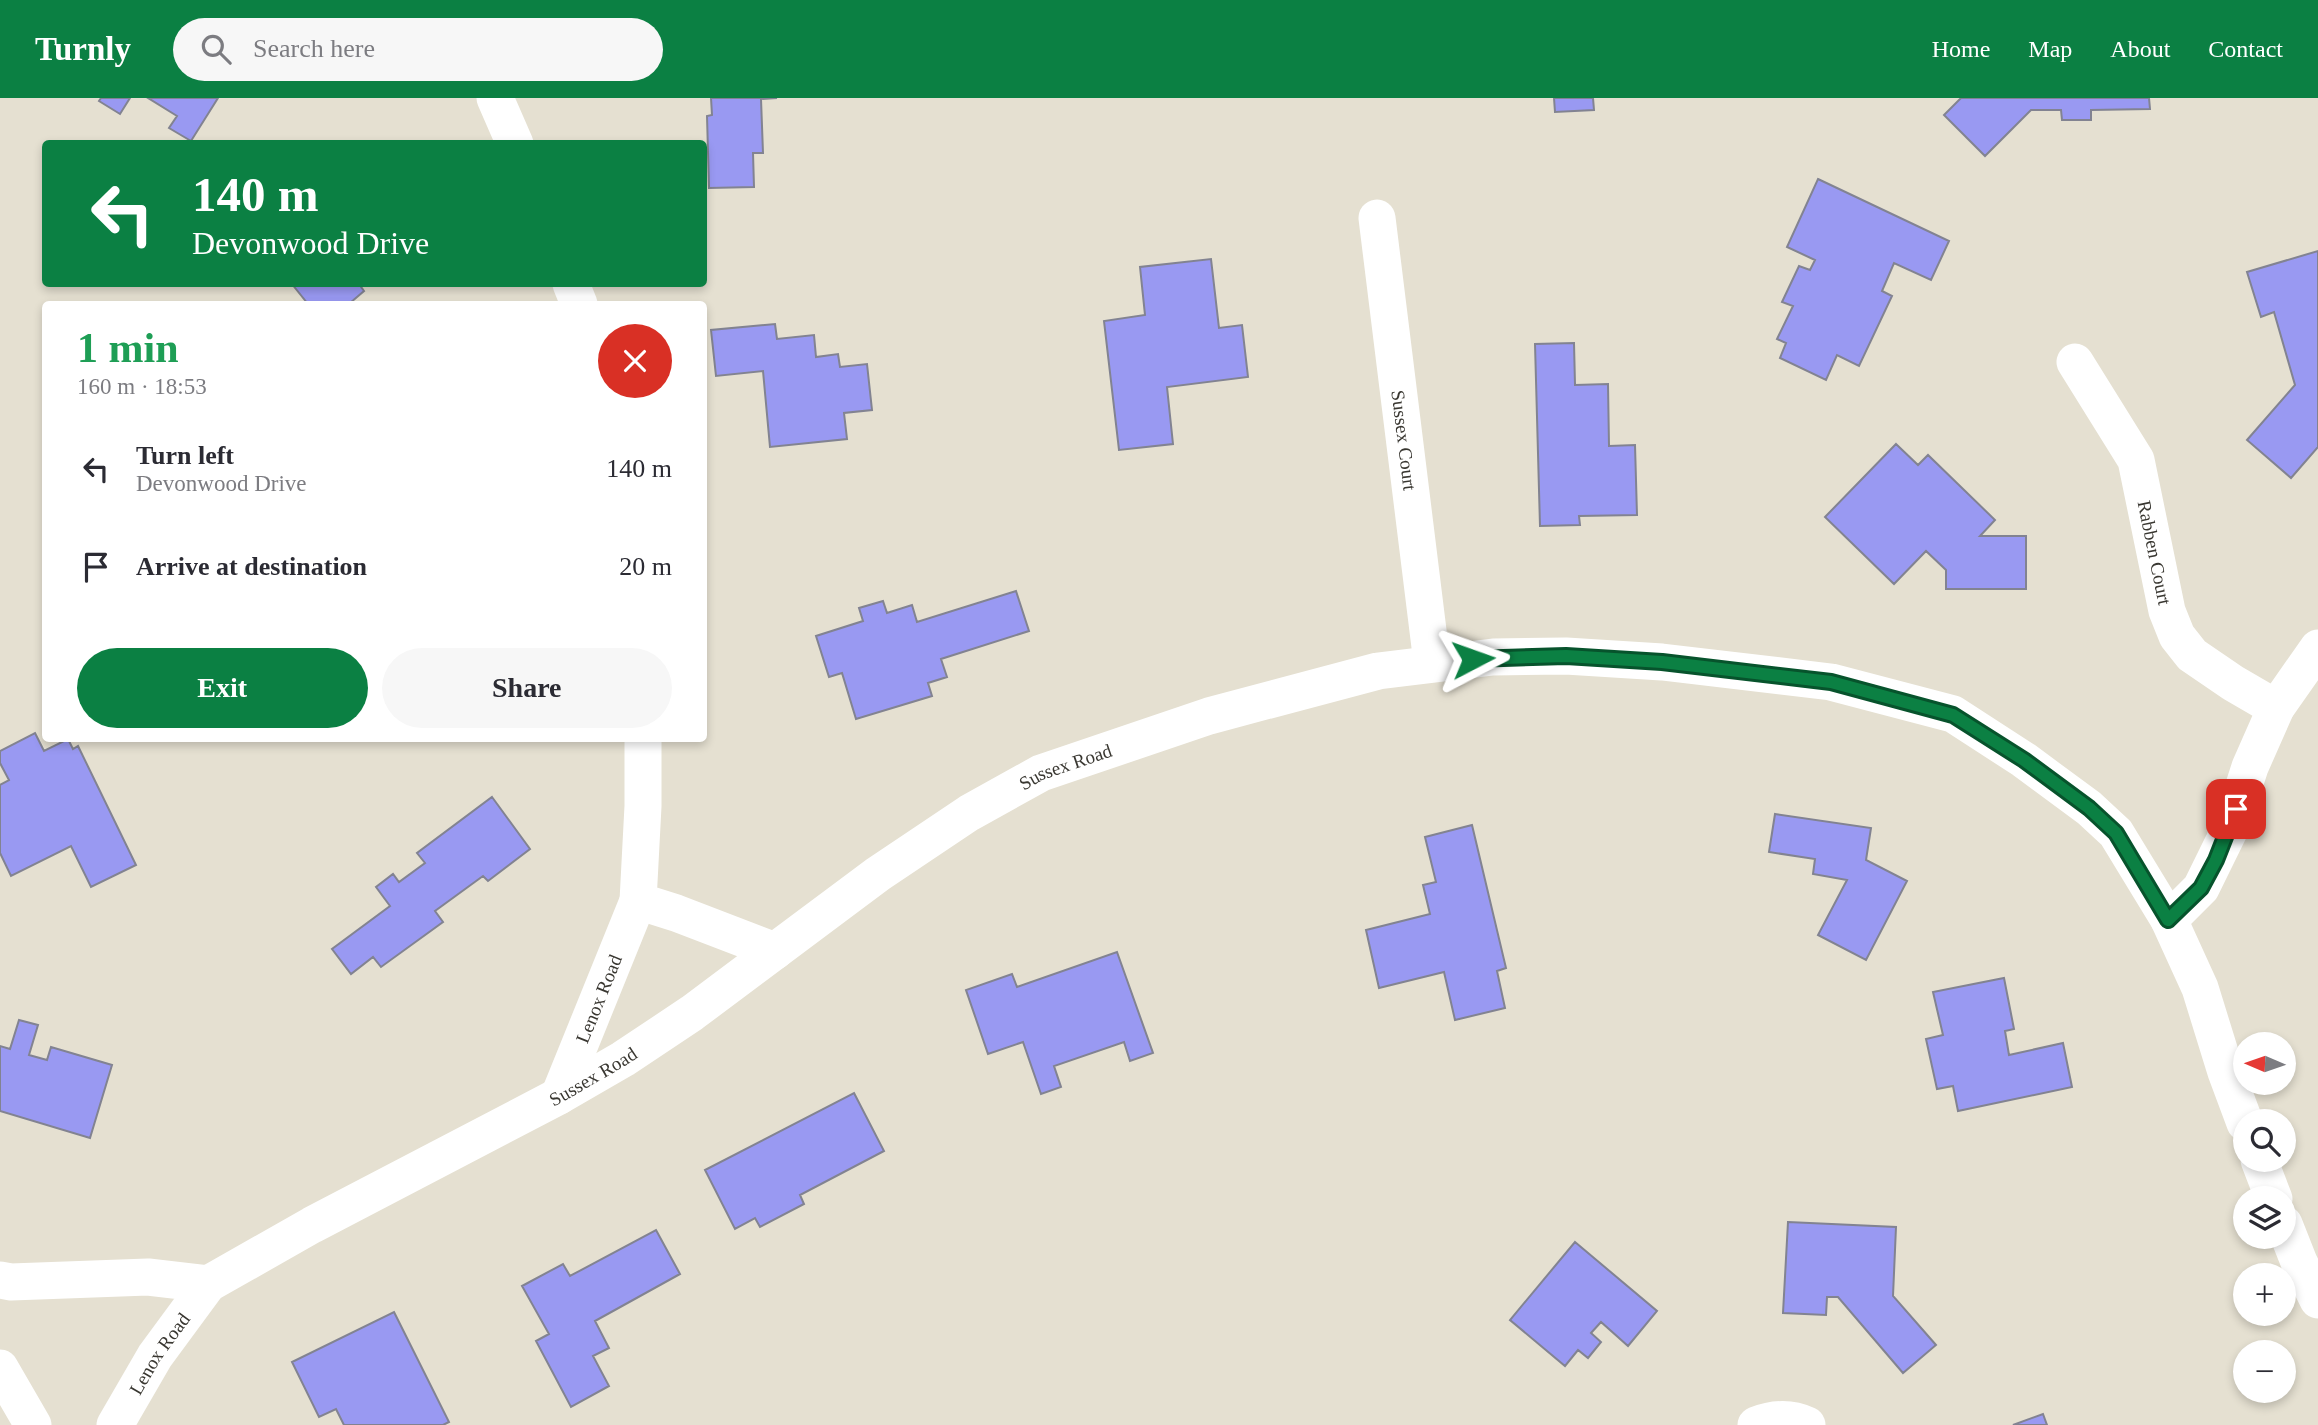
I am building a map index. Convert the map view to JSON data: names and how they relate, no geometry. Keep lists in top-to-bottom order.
{
  "streets": {
    "street": [
      "Sussex Court",
      "Rabben Court",
      "Sussex Road",
      "Lenox Road"
    ]
  },
  "crossings": [
    ["Sussex Court", "Sussex Road"],
    ["Sussex Road", "Lenox Road"]
  ],
  "north": "left",
  "page": {
    "header": "Turnly",
    "search": "Search here",
    "nav": [
      "Home",
      "Map",
      "About",
      "Contact"
    ],
    "turn": ["140 m", "Devonwood Drive"],
    "heading": ["1 min", "160 m · 18:53"],
    "list": [
      {
        "name": "Turn left",
        "note": "Devonwood Drive",
        "value": "140 m"
      },
      {
        "name": "Arrive at destination",
        "value": "20 m"
      }
    ],
    "buttons": ["Exit", "Share"],
    "map_buttons": ["+", "−"]
  }
}
